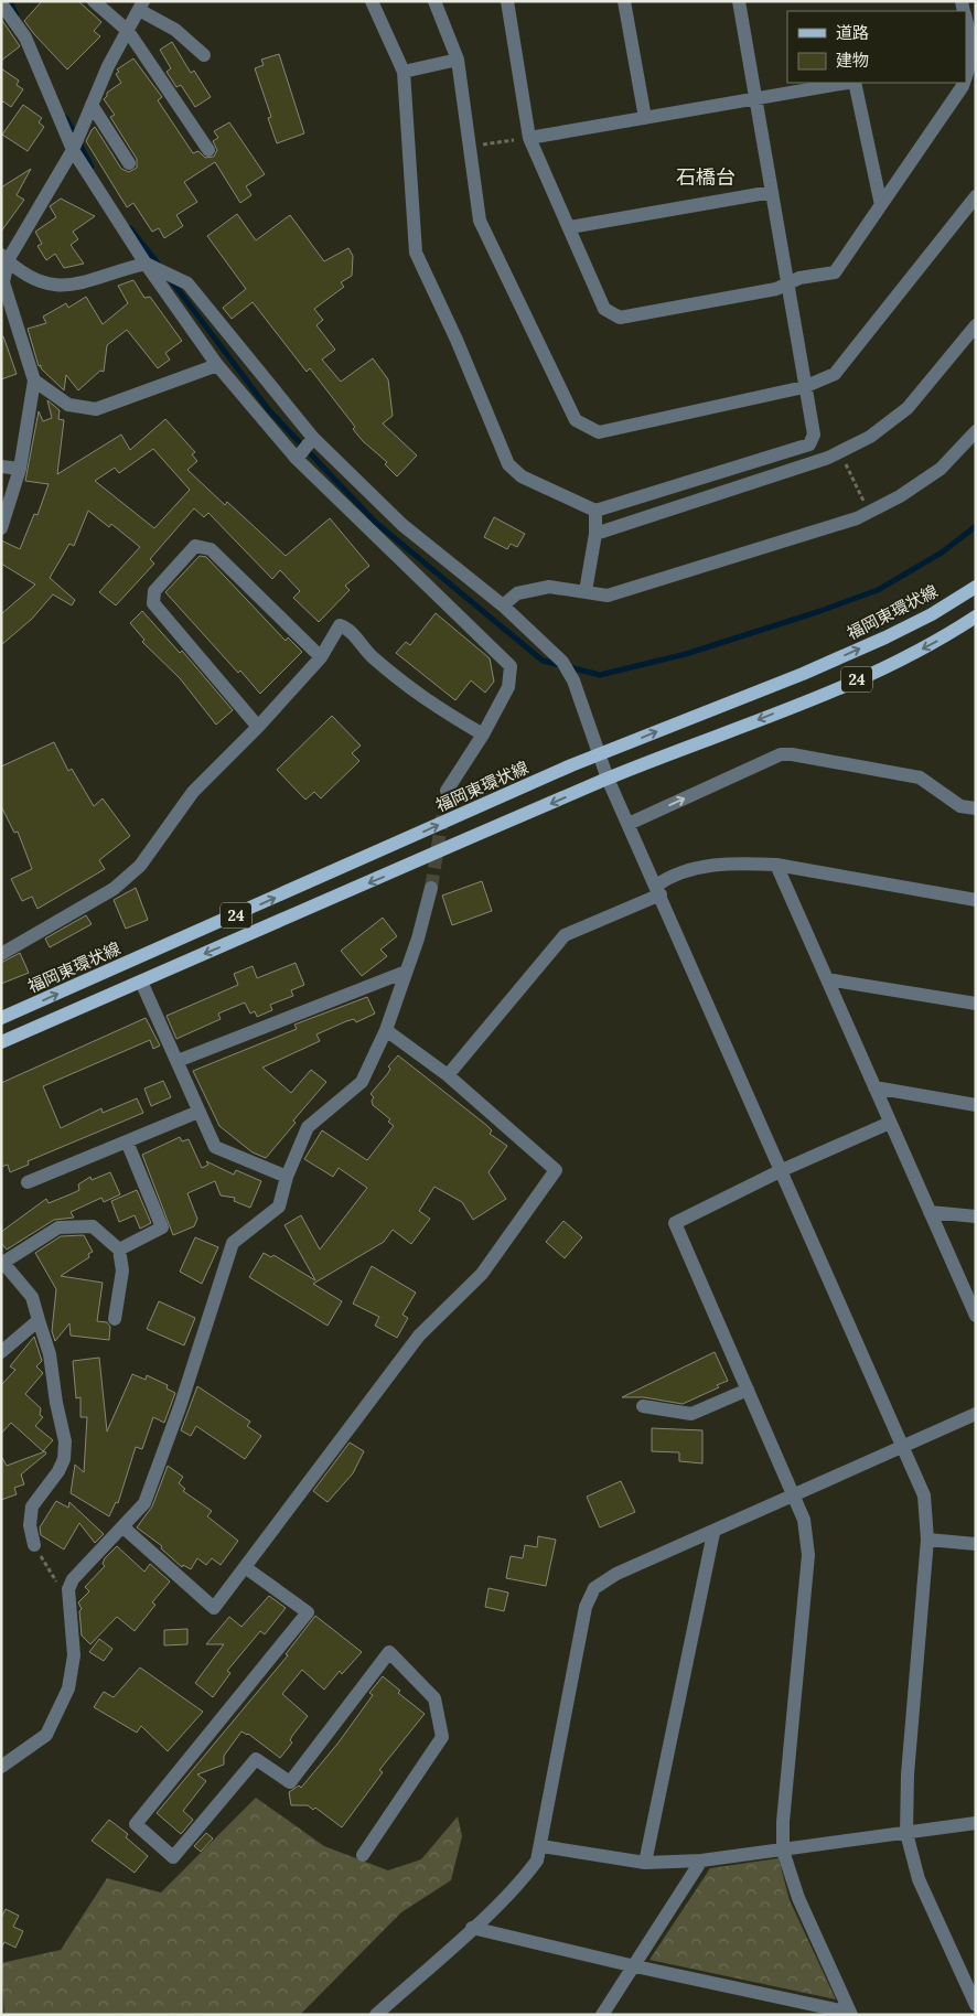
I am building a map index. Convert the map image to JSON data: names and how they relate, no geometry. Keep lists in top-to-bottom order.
{
  "streets": {
    "main road": ["福岡東環状線", "24"]
  },
  "districts": ["石橋台"],
  "legend": ["道路", "建物"]
}
